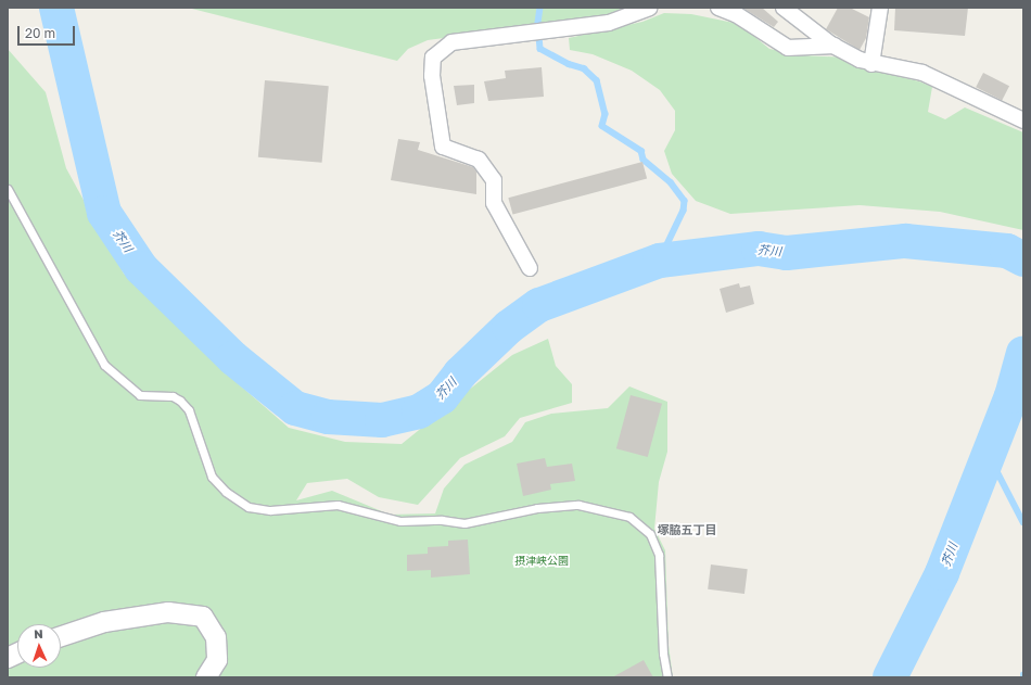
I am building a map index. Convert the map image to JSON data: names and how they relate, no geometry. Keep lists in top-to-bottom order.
{
  "districts": ["塚脇五丁目"],
  "water": ["芥川"],
  "parks": ["摂津峡公園"],
  "scale_bar": "20 m",
  "north": "top"
}
